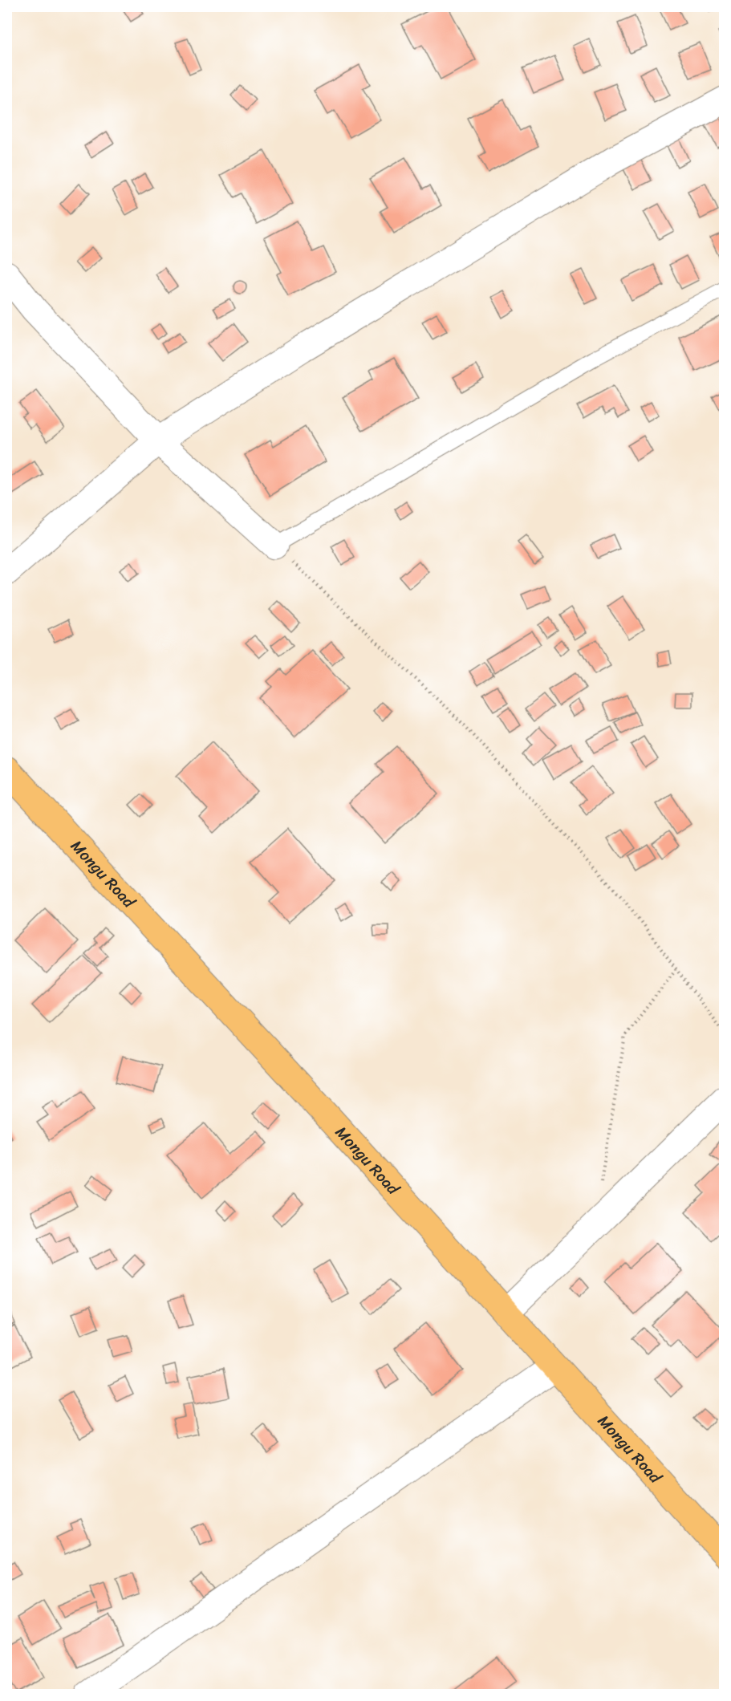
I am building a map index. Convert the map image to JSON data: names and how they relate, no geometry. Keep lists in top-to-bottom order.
{
  "streets": {
    "main road": ["Mongu Road"]
  }
}
